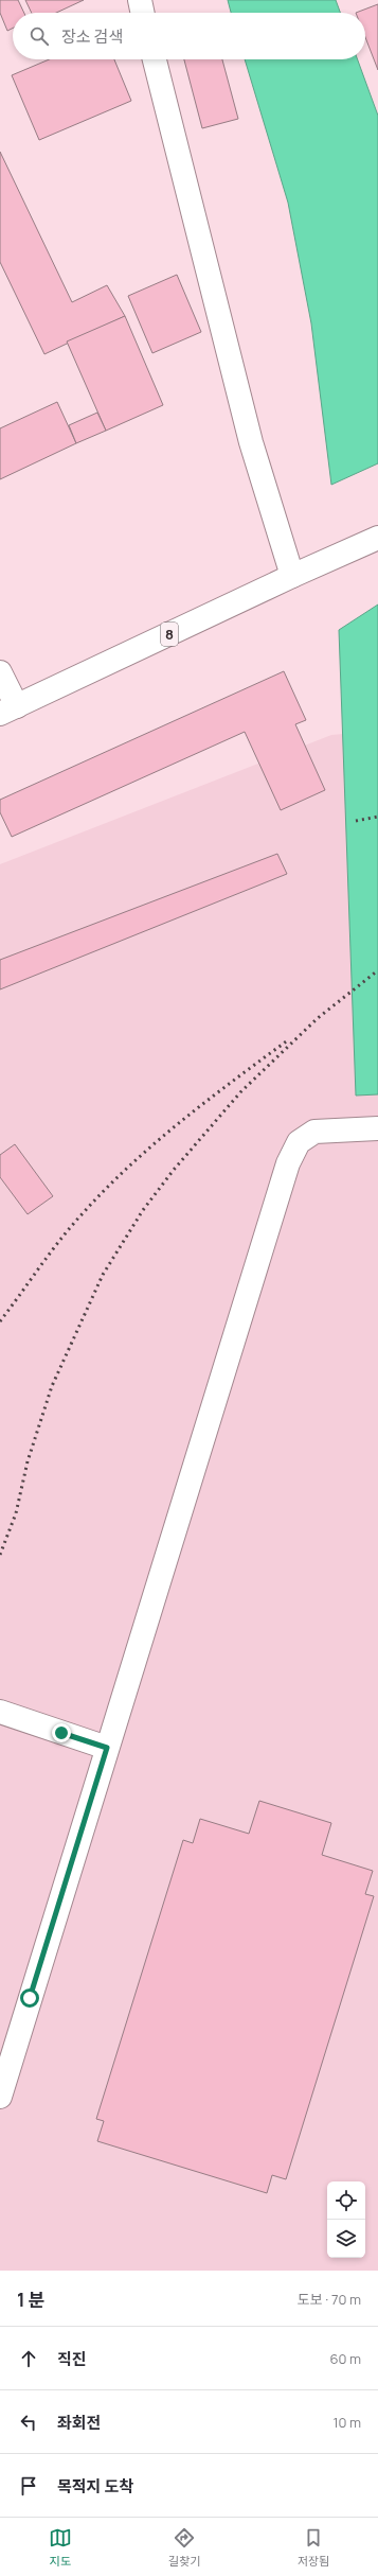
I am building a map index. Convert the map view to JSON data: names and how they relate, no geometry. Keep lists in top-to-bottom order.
{
  "streets": {
    "street": ["8"]
  },
  "page": {
    "search": "장소 검색",
    "heading": ["1 분", "도보 · 70 m"],
    "list": [
      ["직진", "60 m"],
      ["좌회전", "10 m"],
      "목적지 도착"
    ],
    "nav": ["지도", "길찾기", "저장됨"]
  }
}
